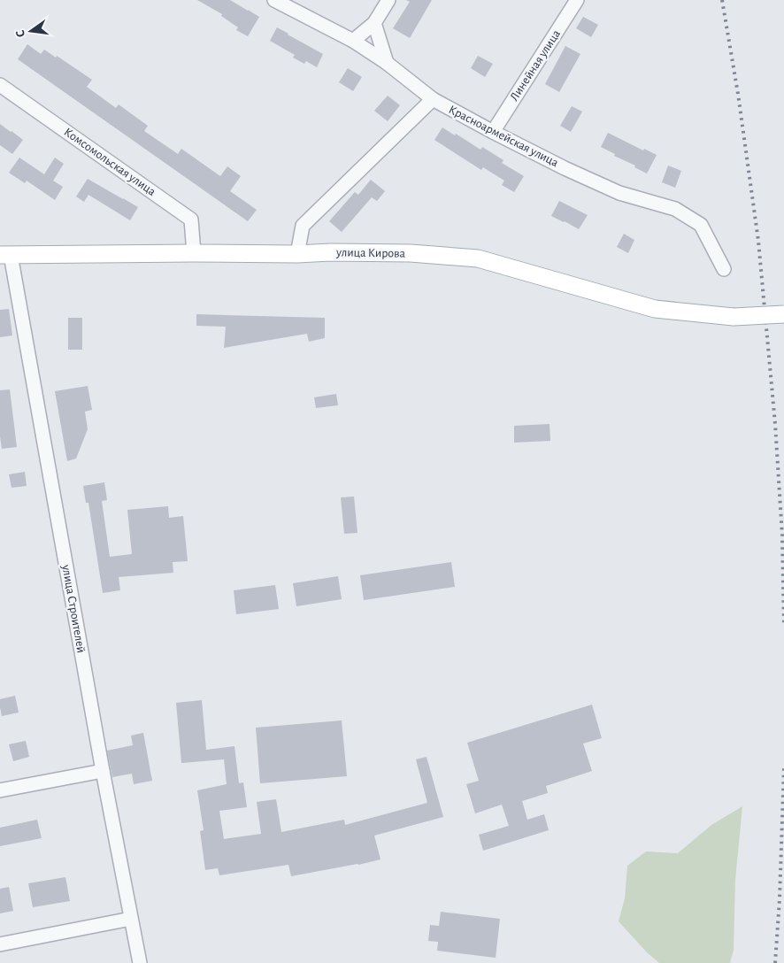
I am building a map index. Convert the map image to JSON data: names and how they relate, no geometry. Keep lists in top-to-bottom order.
{
  "streets": {
    "main road": ["улица Кирова"],
    "street": [
      "Линейная улица",
      "Красноармейская улица",
      "Комсомольская улица",
      "улица Строителей"
    ]
  },
  "crossings": [
    ["Линейная улица", "Красноармейская улица"],
    ["Комсомольская улица", "улица Кирова"],
    ["улица Кирова", "улица Строителей"]
  ],
  "north": "left"
}
